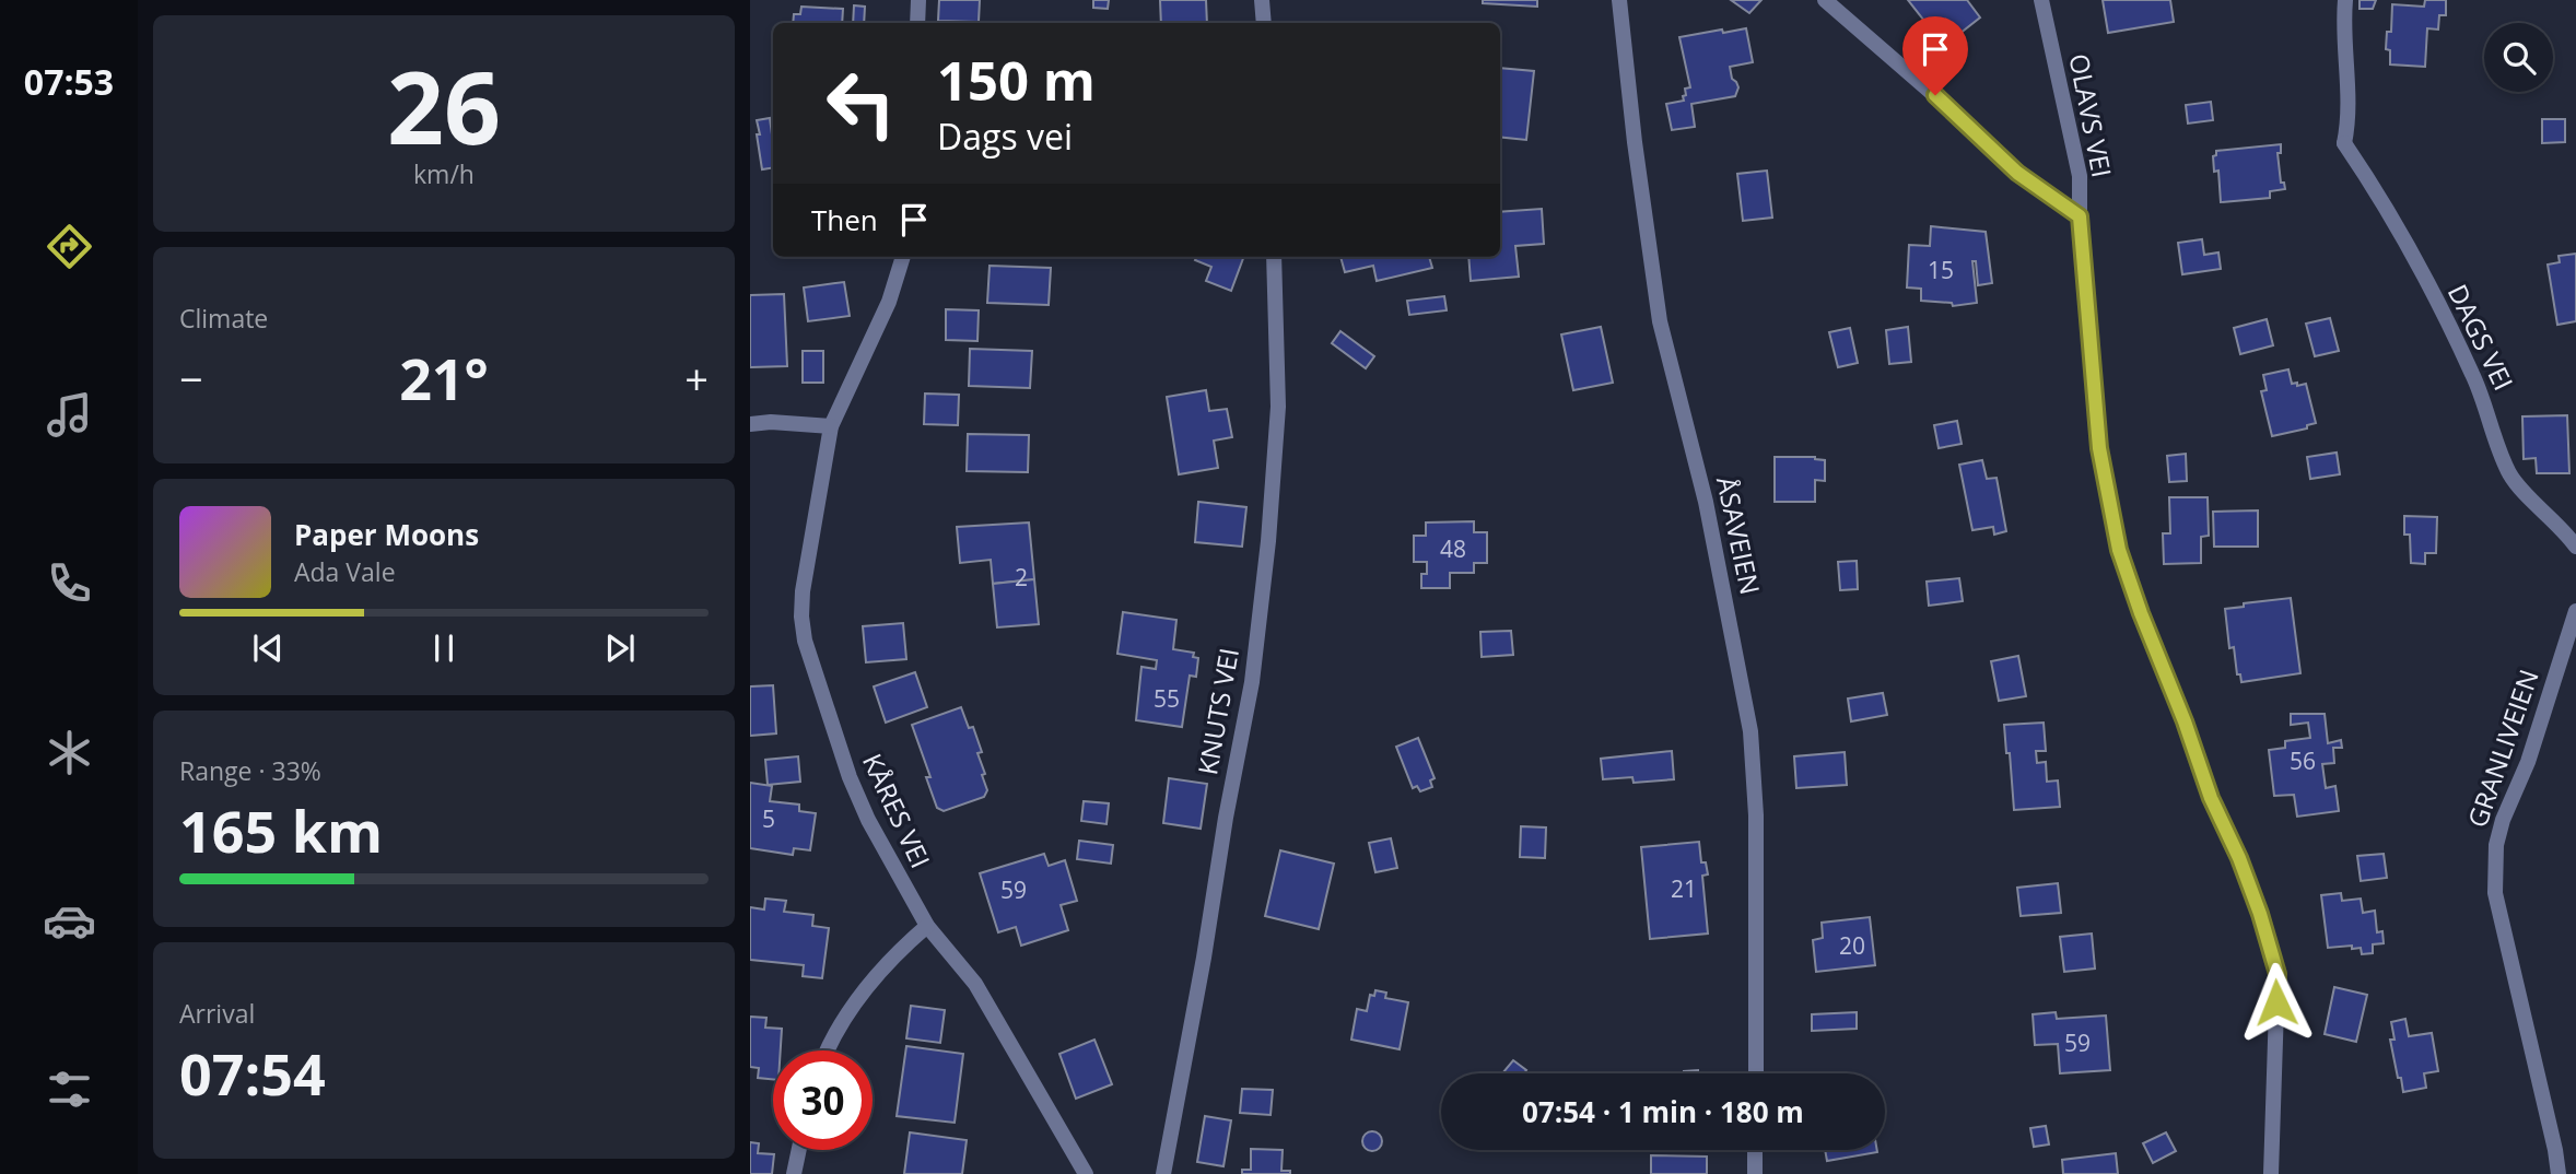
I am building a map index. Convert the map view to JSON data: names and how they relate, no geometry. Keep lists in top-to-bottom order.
{
  "streets": {
    "street": [
      "OLAVS VEI",
      "DAGS VEI",
      "ÅSAVEIEN",
      "KNUTS VEI",
      "GRANLIVEIEN",
      "KÅRES VEI"
    ]
  },
  "house_numbers": [
    "15",
    "48",
    "2",
    "55",
    "56",
    "5",
    "21",
    "59",
    "20",
    "59"
  ],
  "page": {
    "tabs": "07:53",
    "tile": [
      ["26", "km/h"],
      "Climate",
      ["Range · 33%", "165 km"],
      ["Arrival", "07:54"]
    ],
    "turn": ["150 m", "Dags vei"],
    "then": "Then",
    "heat": ["−", "21°", "+"],
    "song": ["Paper Moons", "Ada Vale"],
    "limit": "30",
    "trip": "07:54 · 1 min · 180 m"
  }
}
